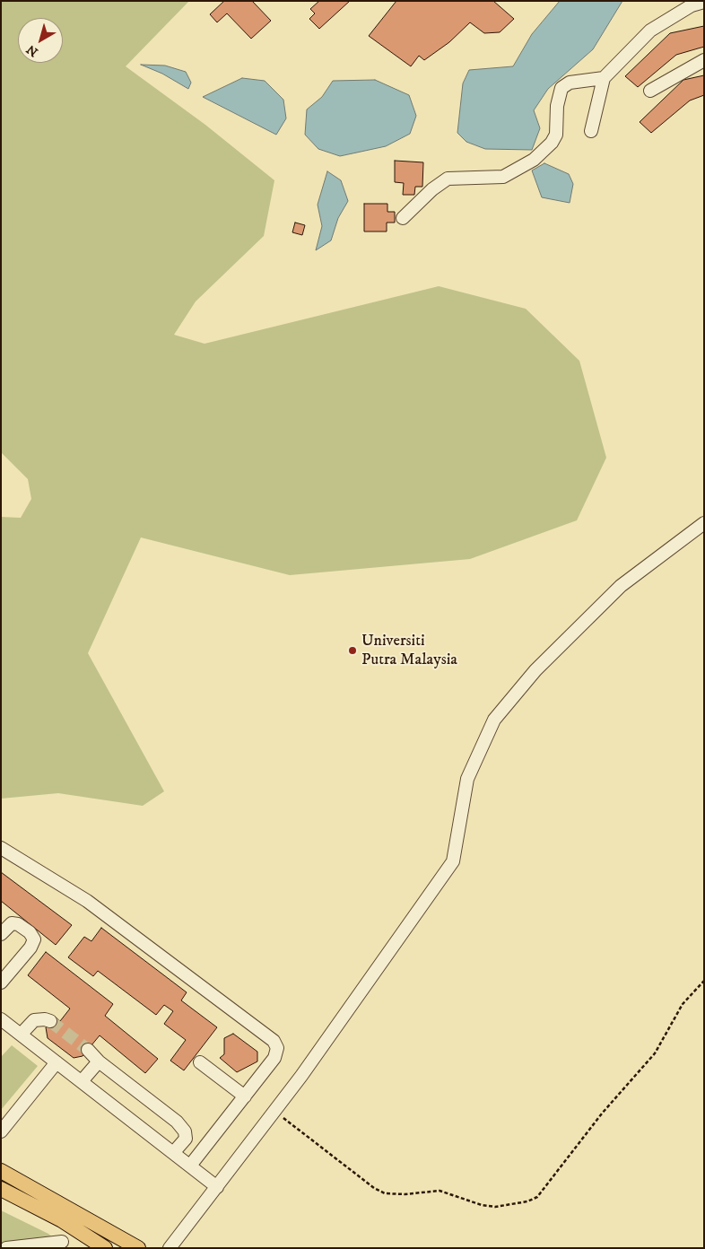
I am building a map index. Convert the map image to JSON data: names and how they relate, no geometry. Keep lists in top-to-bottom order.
{
  "places": ["Universiti Putra Malaysia"],
  "north": "bottom left"
}
